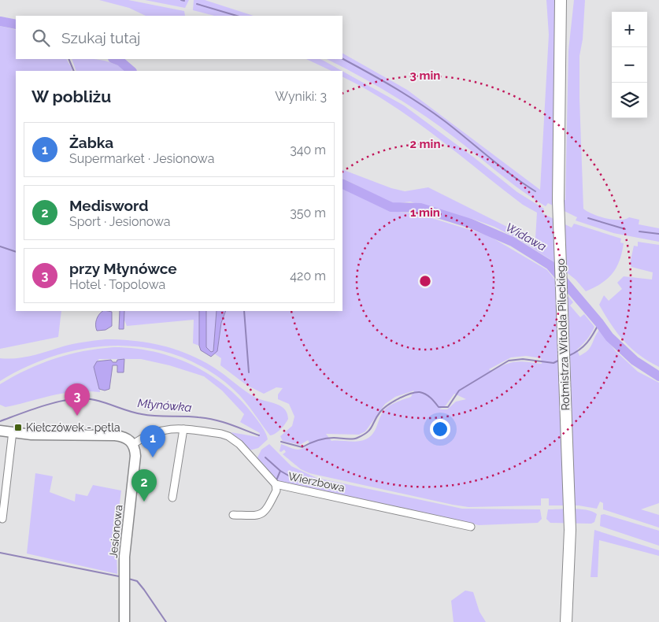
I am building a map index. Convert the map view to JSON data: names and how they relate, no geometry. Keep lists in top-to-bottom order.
{
  "streets": {
    "main road": ["Rotmistrza Witolda Pileckiego"],
    "street": ["Wierzbowa", "Jesionowa"]
  },
  "crossings": [
    ["Wierzbowa", "Jesionowa"]
  ],
  "water": ["Widawa", "Młynówka"],
  "places": {
    "transit": ["Kiełczówek - pętla"]
  },
  "page": {
    "map_buttons": ["+", "−"],
    "search": "Szukaj tutaj",
    "heading": ["W pobliżu", "Wyniki: 3"],
    "list": [
      {
        "mark": "1",
        "name": "Żabka",
        "note": "Supermarket · Jesionowa",
        "value": "340 m"
      },
      {
        "mark": "2",
        "name": "Medisword",
        "note": "Sport · Jesionowa",
        "value": "350 m"
      },
      {
        "mark": "3",
        "name": "przy Młynówce",
        "note": "Hotel · Topolowa",
        "value": "420 m"
      }
    ],
    "pins": ["3", "1", "2"]
  },
  "rings": ["3 min", "2 min", "1 min"]
}
